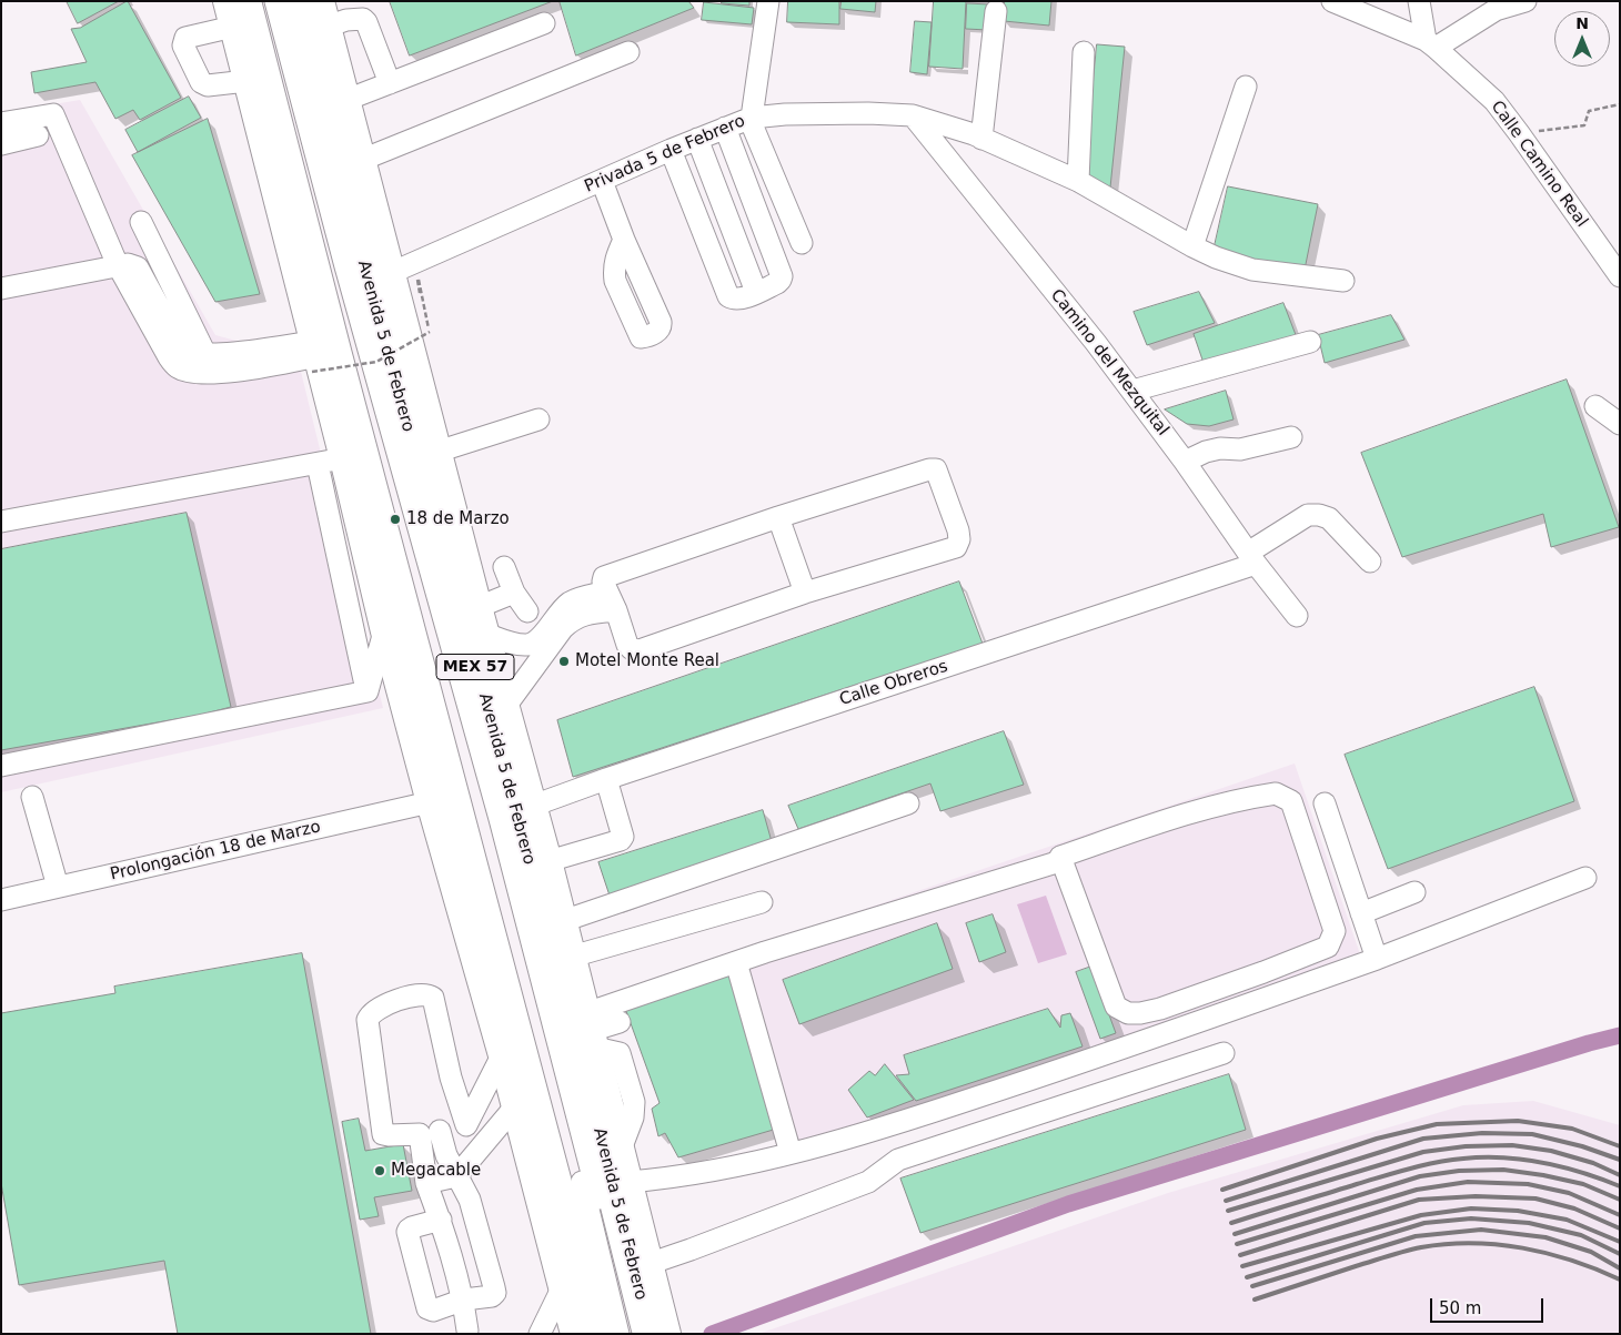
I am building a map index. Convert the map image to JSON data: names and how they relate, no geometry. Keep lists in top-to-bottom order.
{
  "streets": {
    "highway": ["Avenida 5 de Febrero", "MEX 57"],
    "street": [
      "Privada 5 de Febrero",
      "Calle Camino Real",
      "Camino del Mezquital",
      "Calle Obreros",
      "Prolongación 18 de Marzo"
    ]
  },
  "crossings": [
    ["Privada 5 de Febrero", "Avenida 5 de Febrero"],
    ["Privada 5 de Febrero", "Camino del Mezquital"],
    ["Avenida 5 de Febrero", "Calle Obreros"],
    ["Camino del Mezquital", "Calle Obreros"]
  ],
  "places": ["18 de Marzo", "Motel Monte Real", "Megacable"],
  "scale_bar": "50 m",
  "north": "top"
}
